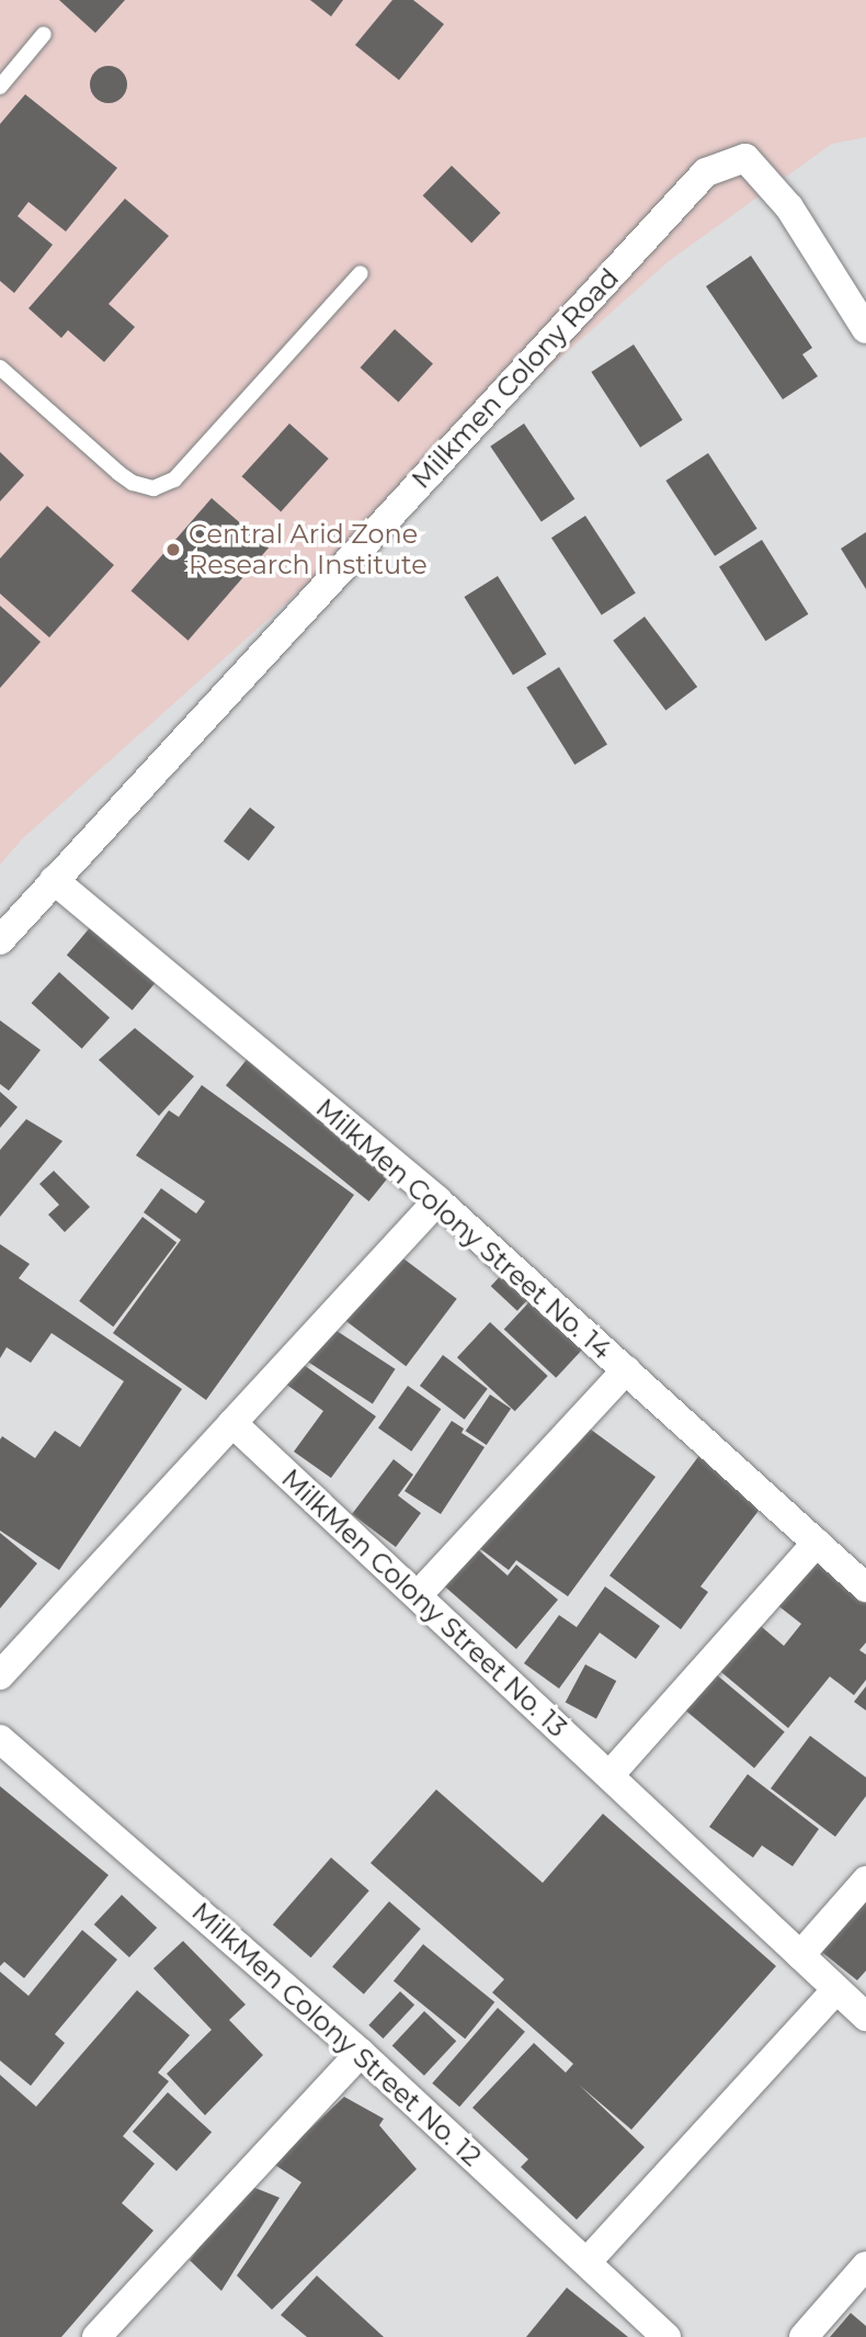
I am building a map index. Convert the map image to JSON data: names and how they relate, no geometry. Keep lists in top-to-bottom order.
{
  "streets": {
    "street": [
      "Milkmen Colony Road",
      "MilkMen Colony Street No. 14",
      "MilkMen Colony Street No. 13",
      "MilkMen Colony Street No. 12"
    ]
  },
  "crossings": [
    ["Milkmen Colony Road", "MilkMen Colony Street No. 14"]
  ],
  "places": ["Central Arid Zone Research Institute"]
}
